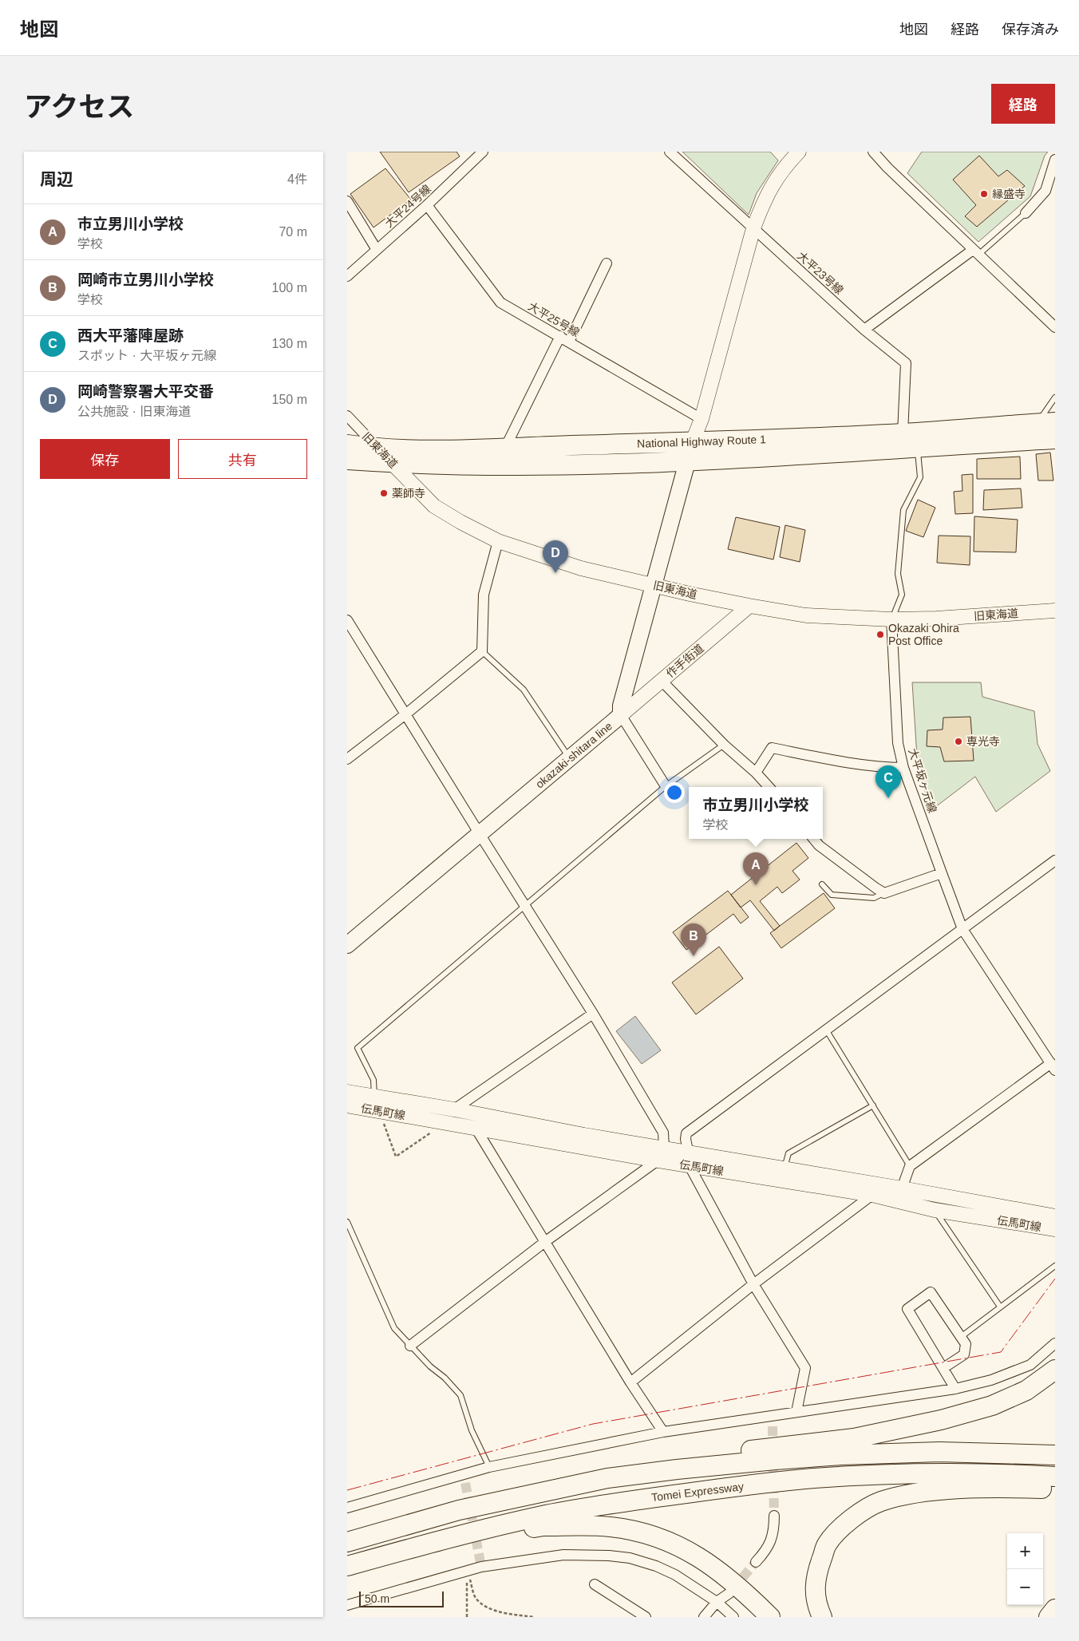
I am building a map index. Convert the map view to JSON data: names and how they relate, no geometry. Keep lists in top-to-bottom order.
{
  "streets": {
    "highway": ["National Highway Route 1", "Tomei Expressway"],
    "main road": ["okazaki-shitara line"],
    "street": [
      "大平24号線",
      "大平23号線",
      "大平25号線",
      "旧東海道",
      "作手街道",
      "大平坂ヶ元線",
      "伝馬町線"
    ]
  },
  "crossings": [
    ["大平24号線", "大平25号線"],
    ["大平23号線", "National Highway Route 1"],
    ["National Highway Route 1", "旧東海道"],
    ["National Highway Route 1", "okazaki-shitara line"],
    ["National Highway Route 1", "大平坂ヶ元線"],
    ["旧東海道", "作手街道"],
    ["旧東海道", "okazaki-shitara line"],
    ["旧東海道", "大平坂ヶ元線"],
    ["作手街道", "okazaki-shitara line"]
  ],
  "places": [
    "縁盛寺",
    "薬師寺",
    "Okazaki Ohira Post Office",
    "専光寺"
  ],
  "scale_bar": "50 m",
  "page": {
    "header": "地図",
    "nav": ["地図", "経路", "保存済み"],
    "title": "アクセス",
    "buttons": [
      "経路",
      ["保存", "共有"]
    ],
    "heading": ["周辺", "4件"],
    "list": [
      {
        "mark": "A",
        "name": "市立男川小学校",
        "note": "学校",
        "value": "70 m"
      },
      {
        "mark": "B",
        "name": "岡崎市立男川小学校",
        "note": "学校",
        "value": "100 m"
      },
      {
        "mark": "C",
        "name": "西大平藩陣屋跡",
        "note": "スポット · 大平坂ヶ元線",
        "value": "130 m"
      },
      {
        "mark": "D",
        "name": "岡崎警察署大平交番",
        "note": "公共施設 · 旧東海道",
        "value": "150 m"
      }
    ],
    "pins": [
      "D",
      "C",
      "A",
      "B"
    ],
    "popup": ["市立男川小学校", "学校"],
    "map_buttons": ["+", "−"],
    "scale": "50 m"
  }
}
